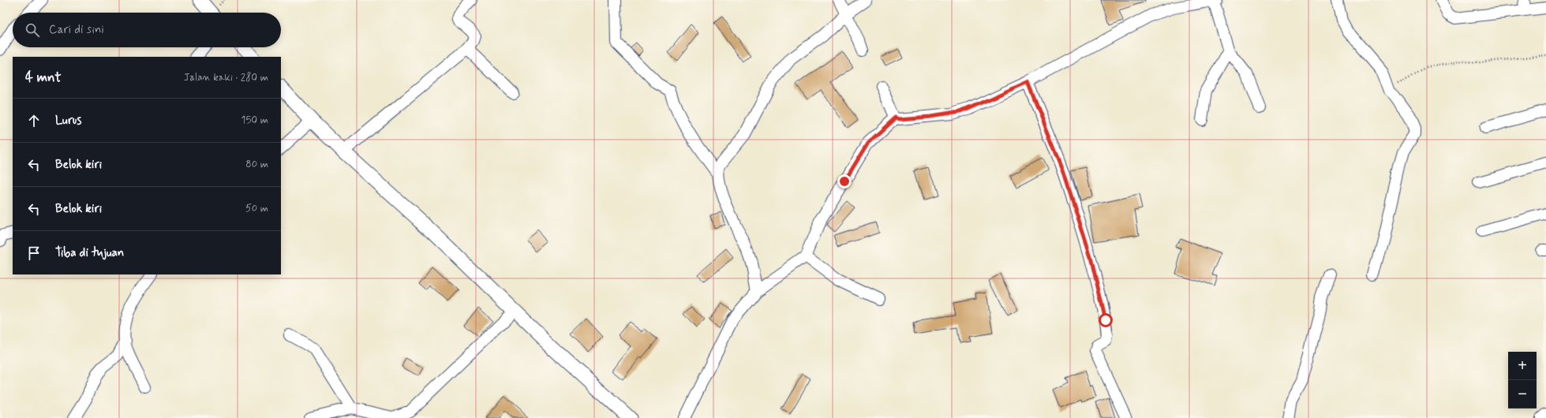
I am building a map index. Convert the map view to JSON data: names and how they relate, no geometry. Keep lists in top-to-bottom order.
{
  "page": {
    "search": "Cari di sini",
    "heading": ["4 mnt", "Jalan kaki · 280 m"],
    "list": [
      ["Lurus", "150 m"],
      ["Belok kiri", "80 m"],
      ["Belok kiri", "50 m"],
      "Tiba di tujuan"
    ],
    "map_buttons": ["+", "−"]
  }
}
